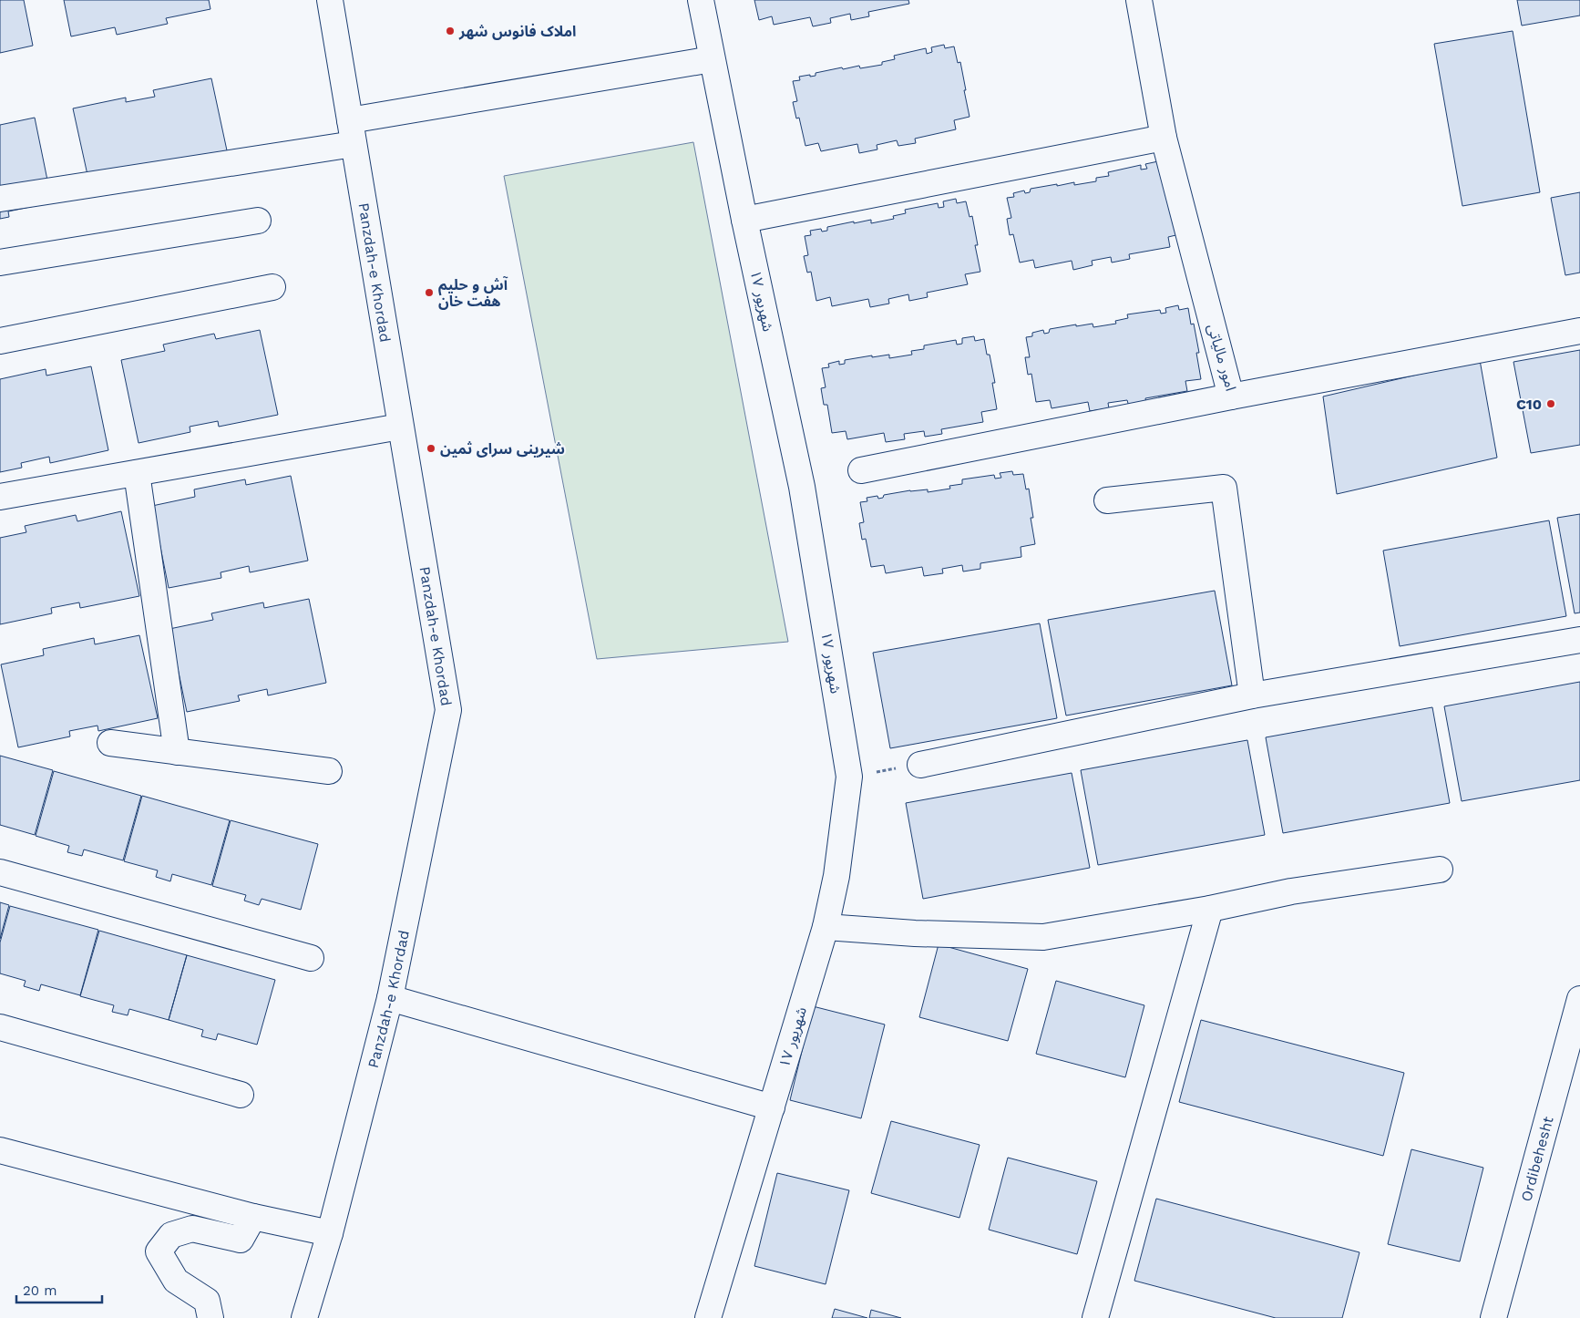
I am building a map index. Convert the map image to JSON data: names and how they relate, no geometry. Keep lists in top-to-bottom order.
{
  "streets": {
    "street": [
      "Panzdah-e Khordad",
      "۱۷ شهریور",
      "امور مالیاتی",
      "Ordibehesht"
    ]
  },
  "places": [
    "املاک فانوس شهر",
    "آش و حلیم هفت خان",
    "C10",
    "شیرینی سرای ثمین"
  ],
  "scale_bar": "20 m"
}
